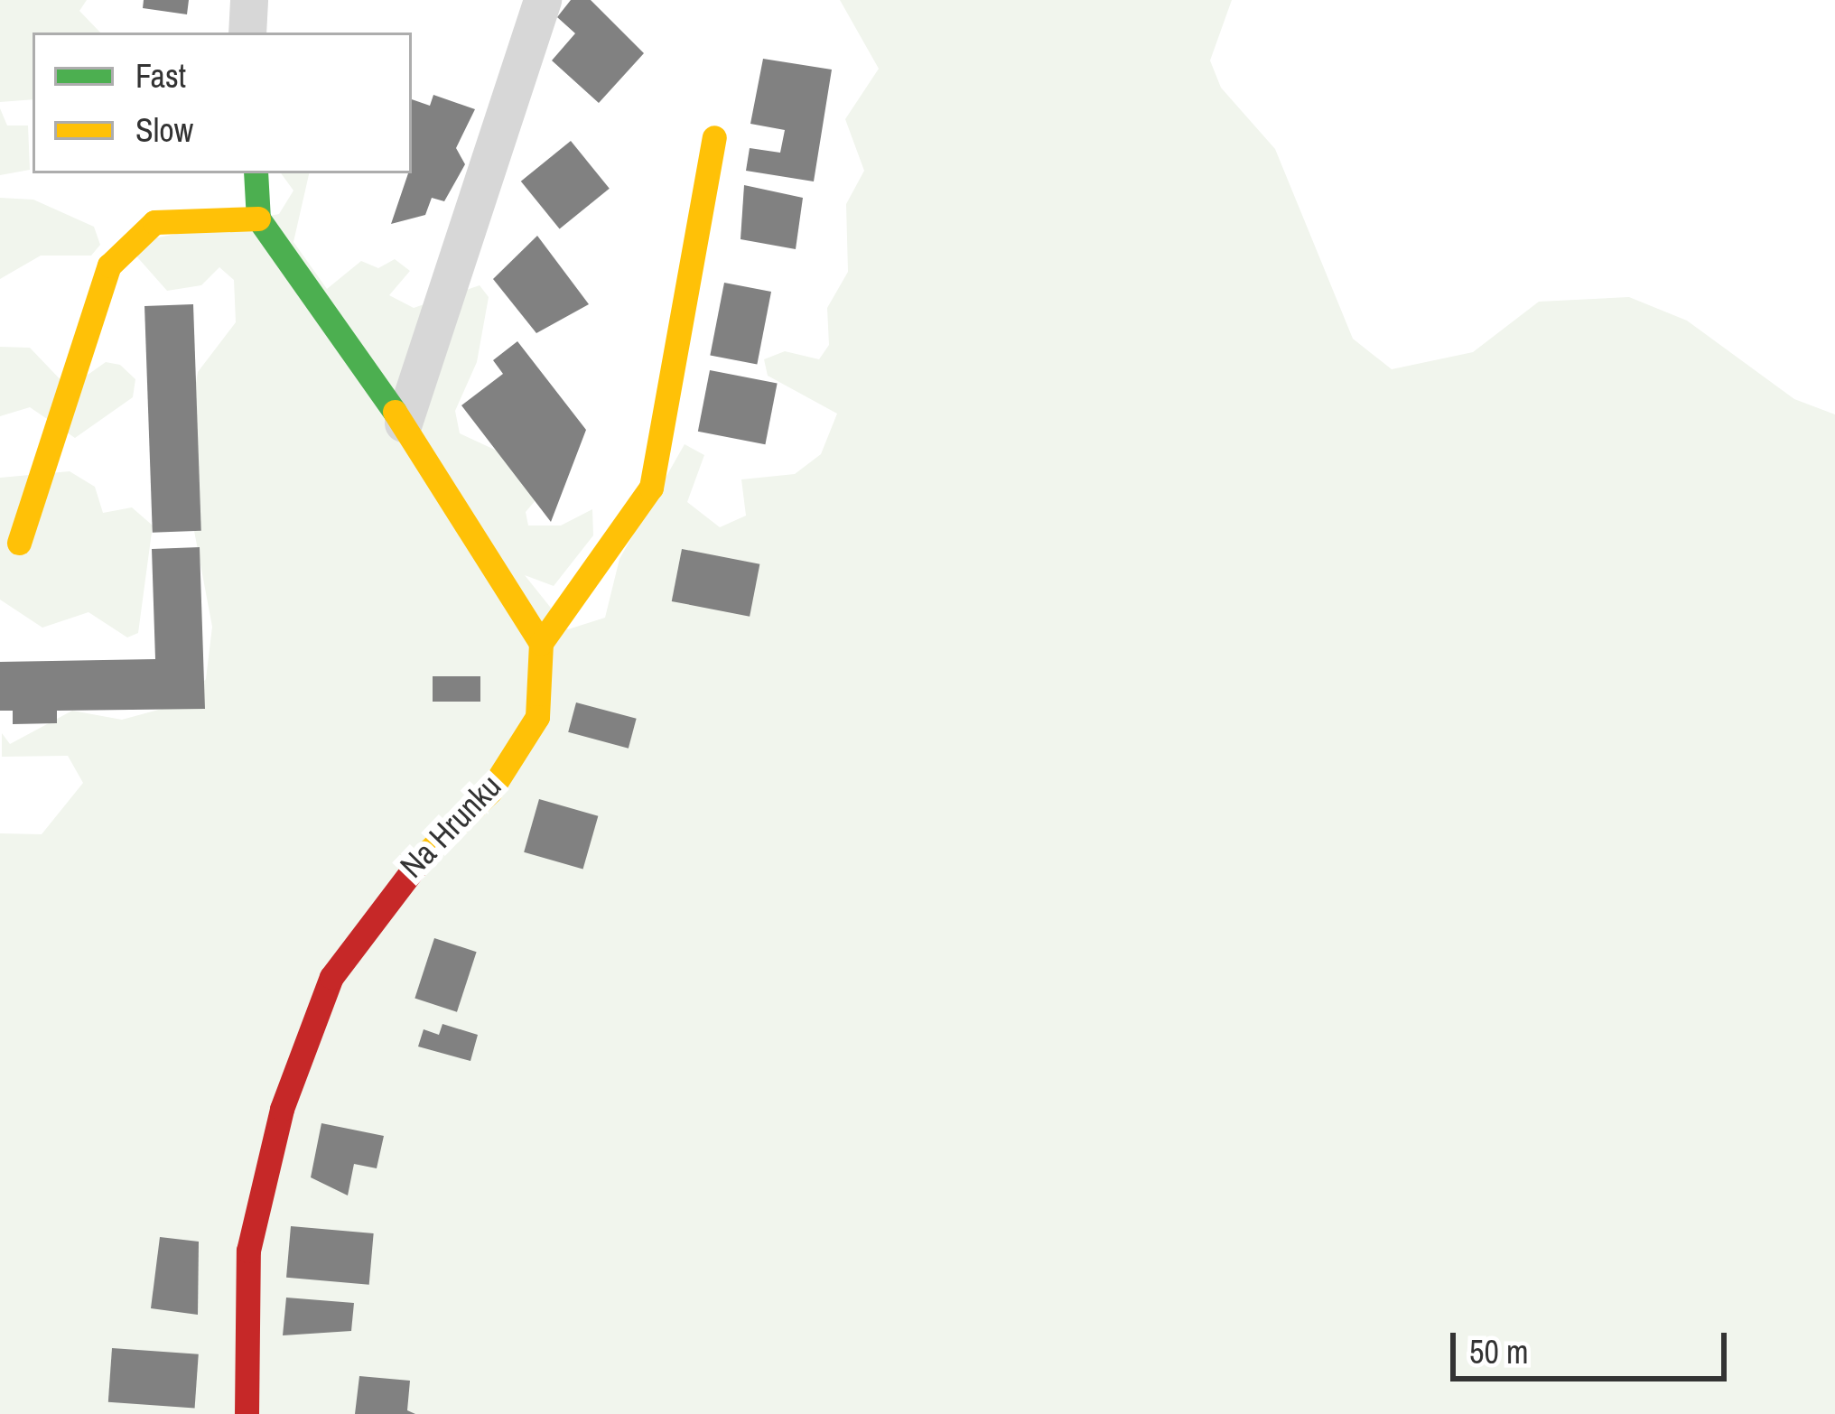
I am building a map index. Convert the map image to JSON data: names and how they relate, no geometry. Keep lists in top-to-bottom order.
{
  "streets": {
    "street": ["Na Hrunku"]
  },
  "legend": ["Fast", "Slow"],
  "scale_bar": "50 m"
}
